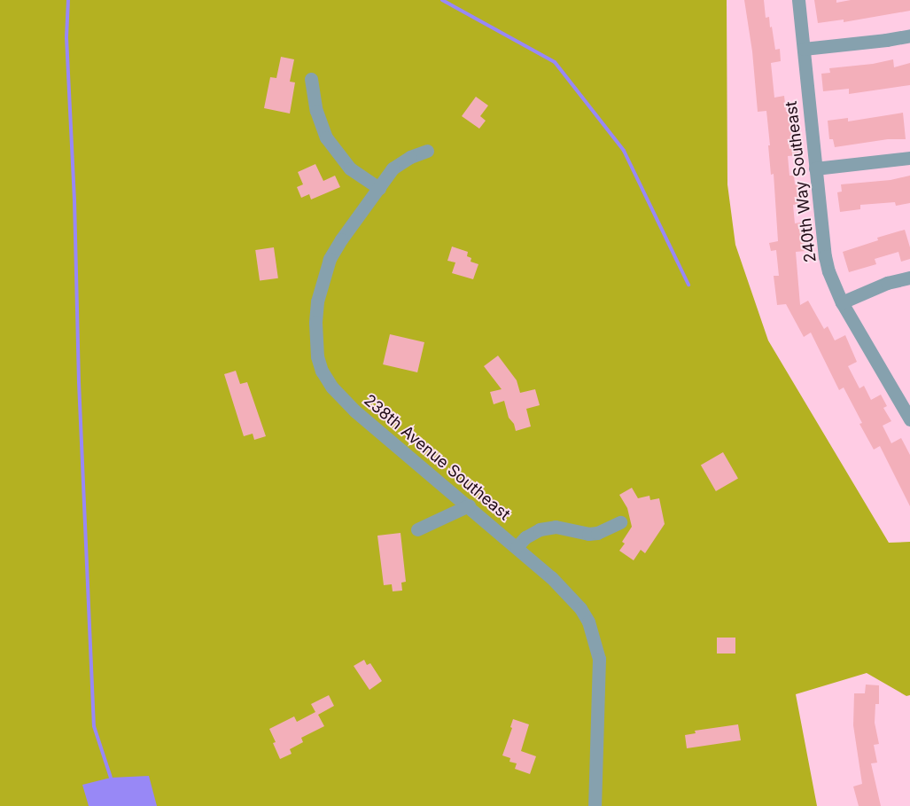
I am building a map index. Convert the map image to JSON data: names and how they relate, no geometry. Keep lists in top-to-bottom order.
{
  "streets": {
    "street": ["240th Way Southeast", "238th Avenue Southeast"]
  }
}
